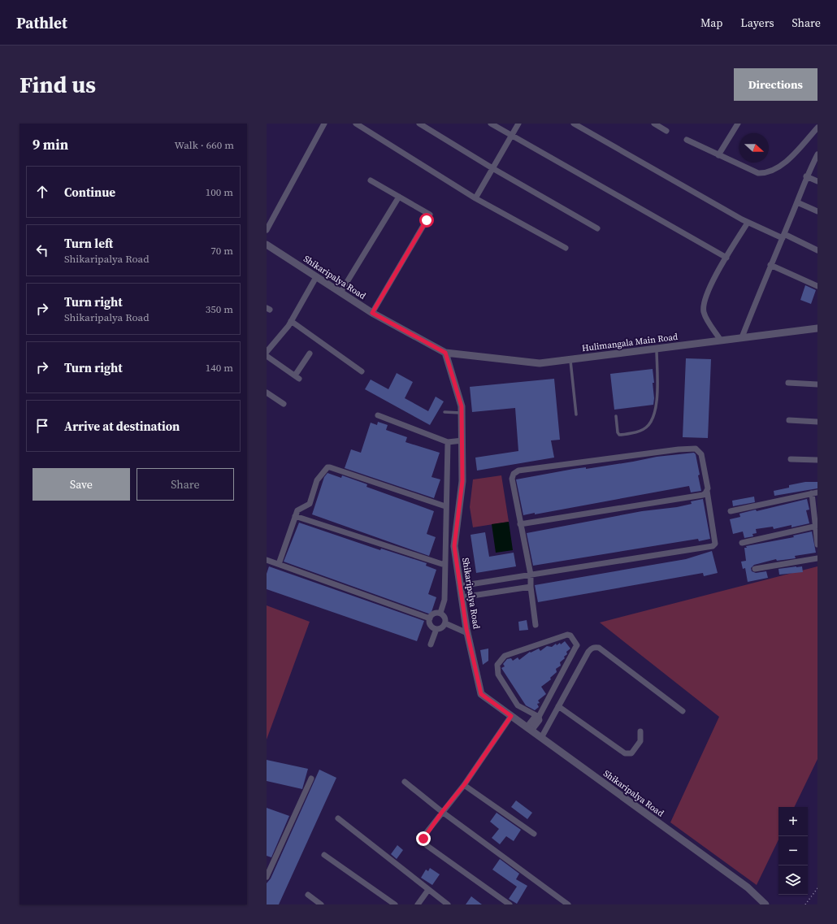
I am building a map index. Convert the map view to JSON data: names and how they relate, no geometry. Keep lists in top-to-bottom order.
{
  "streets": {
    "street": ["Shikaripalya Road", "Hulimangala Main Road"]
  },
  "crossings": [
    ["Shikaripalya Road", "Hulimangala Main Road"]
  ],
  "north": "right",
  "page": {
    "header": "Pathlet",
    "nav": ["Map", "Layers", "Share"],
    "buttons": [
      "Directions",
      ["Save", "Share"]
    ],
    "title": "Find us",
    "heading": ["9 min", "Walk · 660 m"],
    "list": [
      ["Continue", "100 m"],
      ["Turn left", "Shikaripalya Road", "70 m"],
      ["Turn right", "Shikaripalya Road", "350 m"],
      ["Turn right", "140 m"],
      "Arrive at destination"
    ],
    "map_buttons": ["+", "−"]
  }
}
